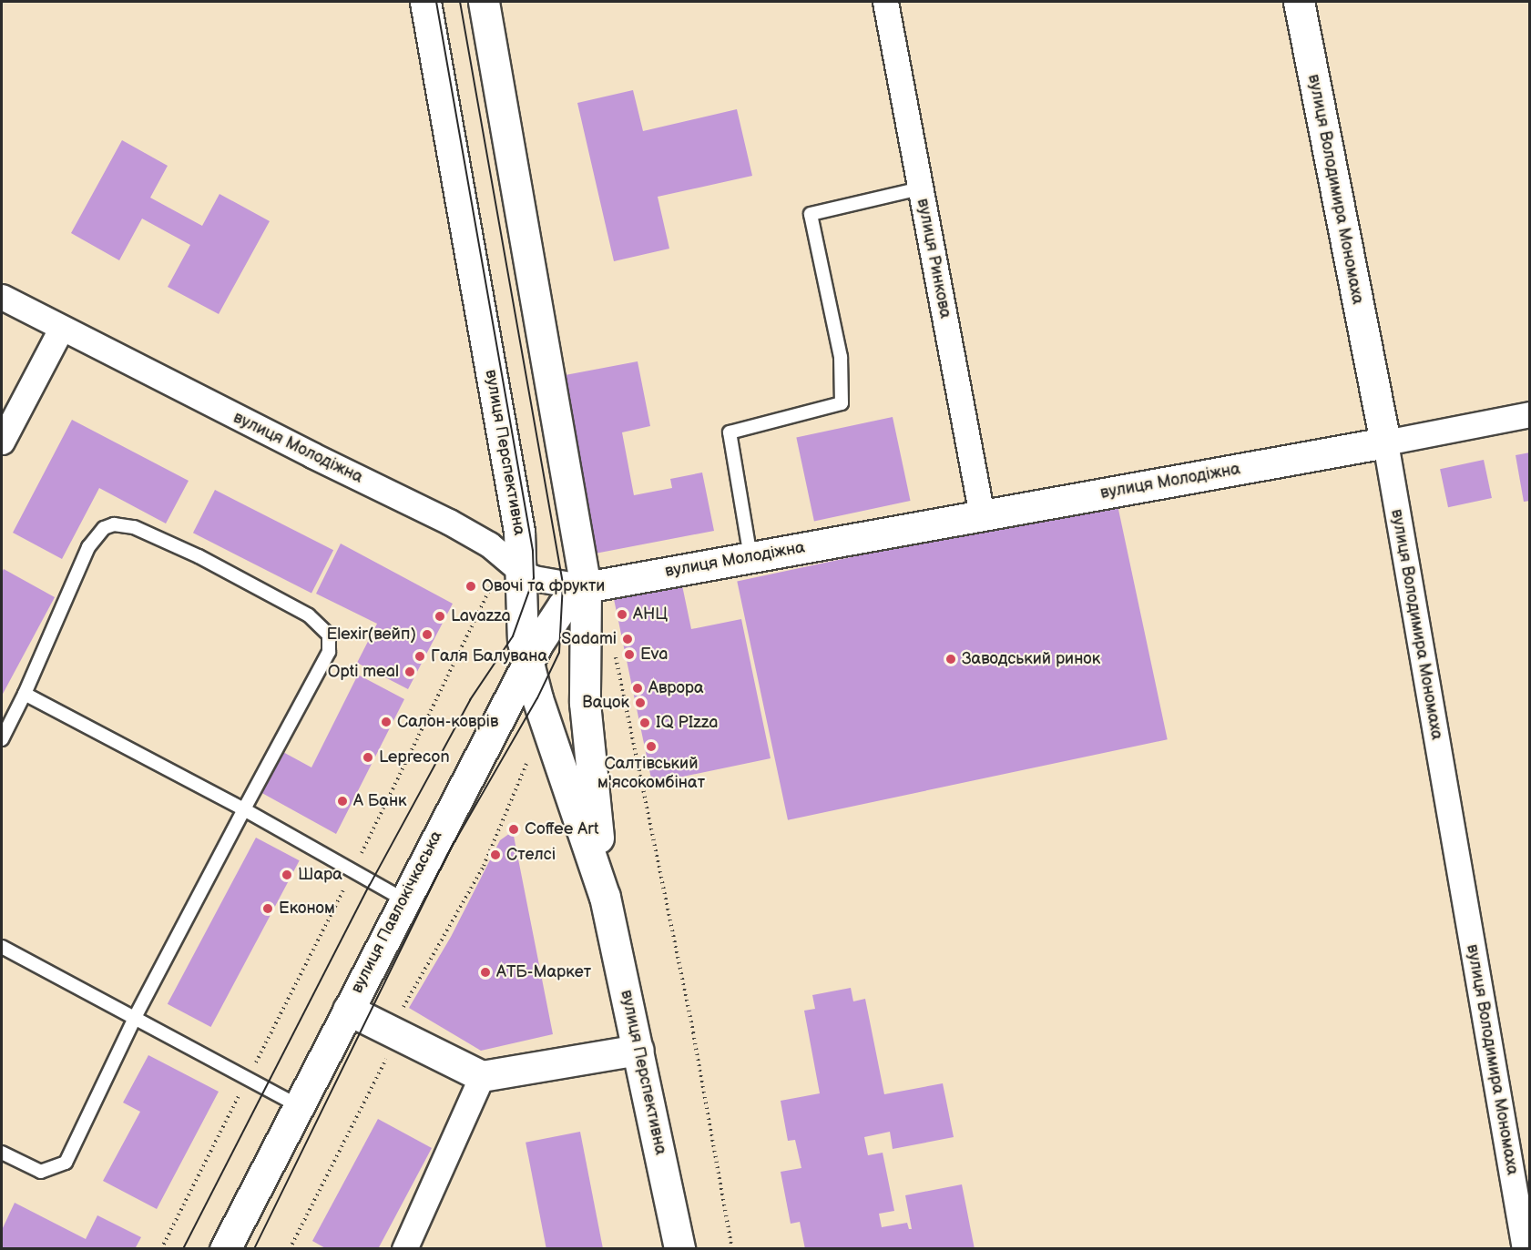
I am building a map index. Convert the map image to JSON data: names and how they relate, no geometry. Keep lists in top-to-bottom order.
{
  "streets": {
    "street": [
      "вулиця Володимира Мономаха",
      "вулиця Ринкова",
      "вулиця Молодіжна",
      "вулиця Перспективна",
      "вулиця Павлокічкаська"
    ]
  },
  "crossings": [
    ["вулиця Володимира Мономаха", "вулиця Молодіжна"],
    ["вулиця Ринкова", "вулиця Молодіжна"],
    ["вулиця Молодіжна", "вулиця Перспективна"],
    ["вулиця Молодіжна", "вулиця Павлокічкаська"],
    ["вулиця Перспективна", "вулиця Павлокічкаська"]
  ],
  "places": [
    "Овочі та фрукти",
    "АНЦ",
    "Lavazza",
    "Elexir(вейп)",
    "Sadami",
    "Eva",
    "Галя Балувана",
    "Заводський ринок",
    "Opti meal",
    "Аврора",
    "Вацок",
    "Салон-коврів",
    "IQ PIzza",
    "Салтівський м'ясокомбінат",
    "Leprecon",
    "А Банк",
    "Coffee Art",
    "Стелсі",
    "Шара",
    "Економ",
    "АТБ-Маркет"
  ]
}
